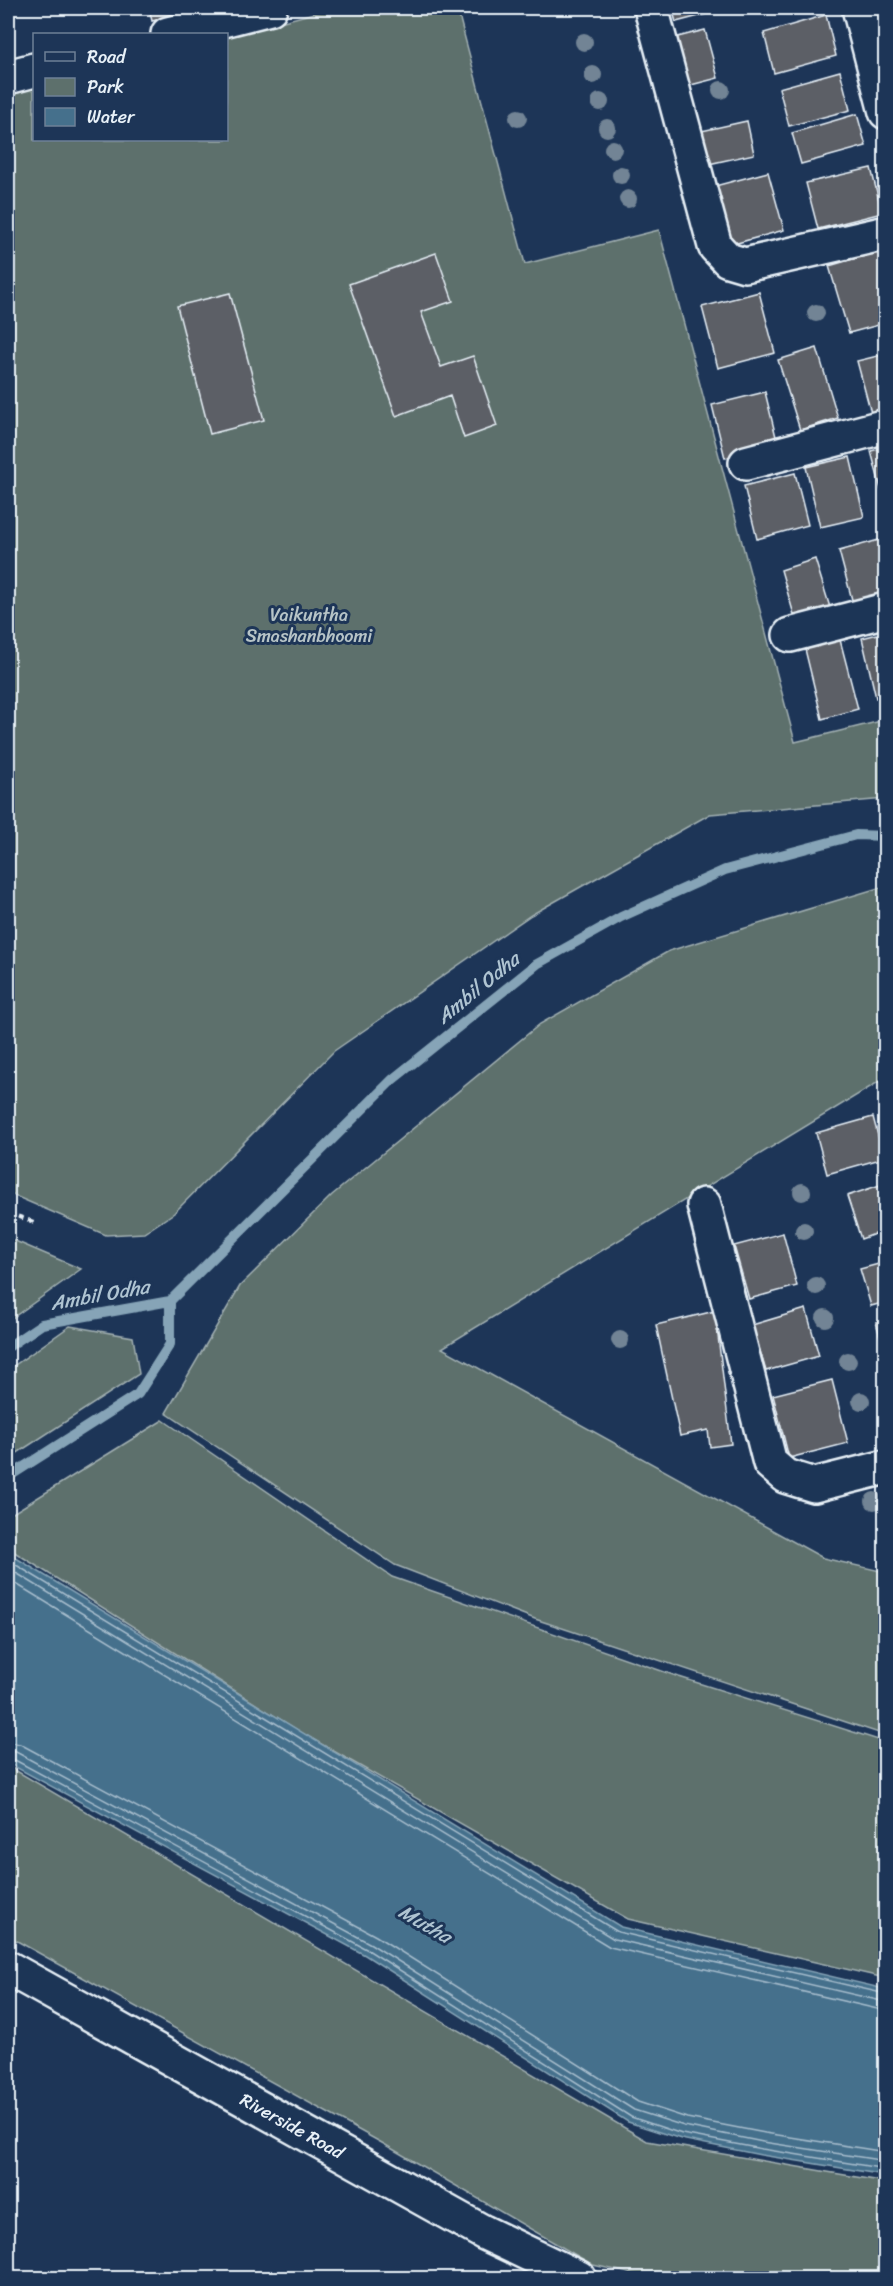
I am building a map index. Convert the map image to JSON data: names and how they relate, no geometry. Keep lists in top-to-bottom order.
{
  "streets": {
    "street": ["Riverside Road"]
  },
  "water": ["Ambil Odha", "Mutha"],
  "parks": ["Vaikuntha Smashanbhoomi"],
  "legend": ["Road", "Park", "Water"]
}
